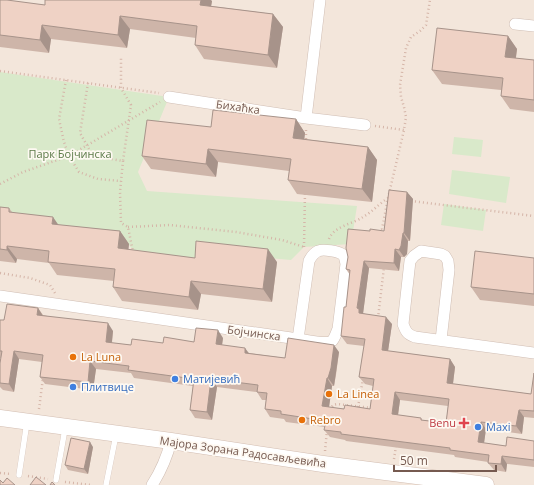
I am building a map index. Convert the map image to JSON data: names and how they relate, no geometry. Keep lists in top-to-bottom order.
{
  "streets": {
    "main road": ["Мајора Зорана Радосављевића"],
    "street": ["Бихаћка", "Бојчинска"]
  },
  "parks": ["Парк Бојчинска"],
  "places": {
    "other": [
      "La Luna",
      "Матијевић",
      "Плитвице",
      "La Linea",
      "Rebro",
      "Maxi"
    ],
    "health": ["Benu"]
  },
  "scale_bar": "50 m"
}
